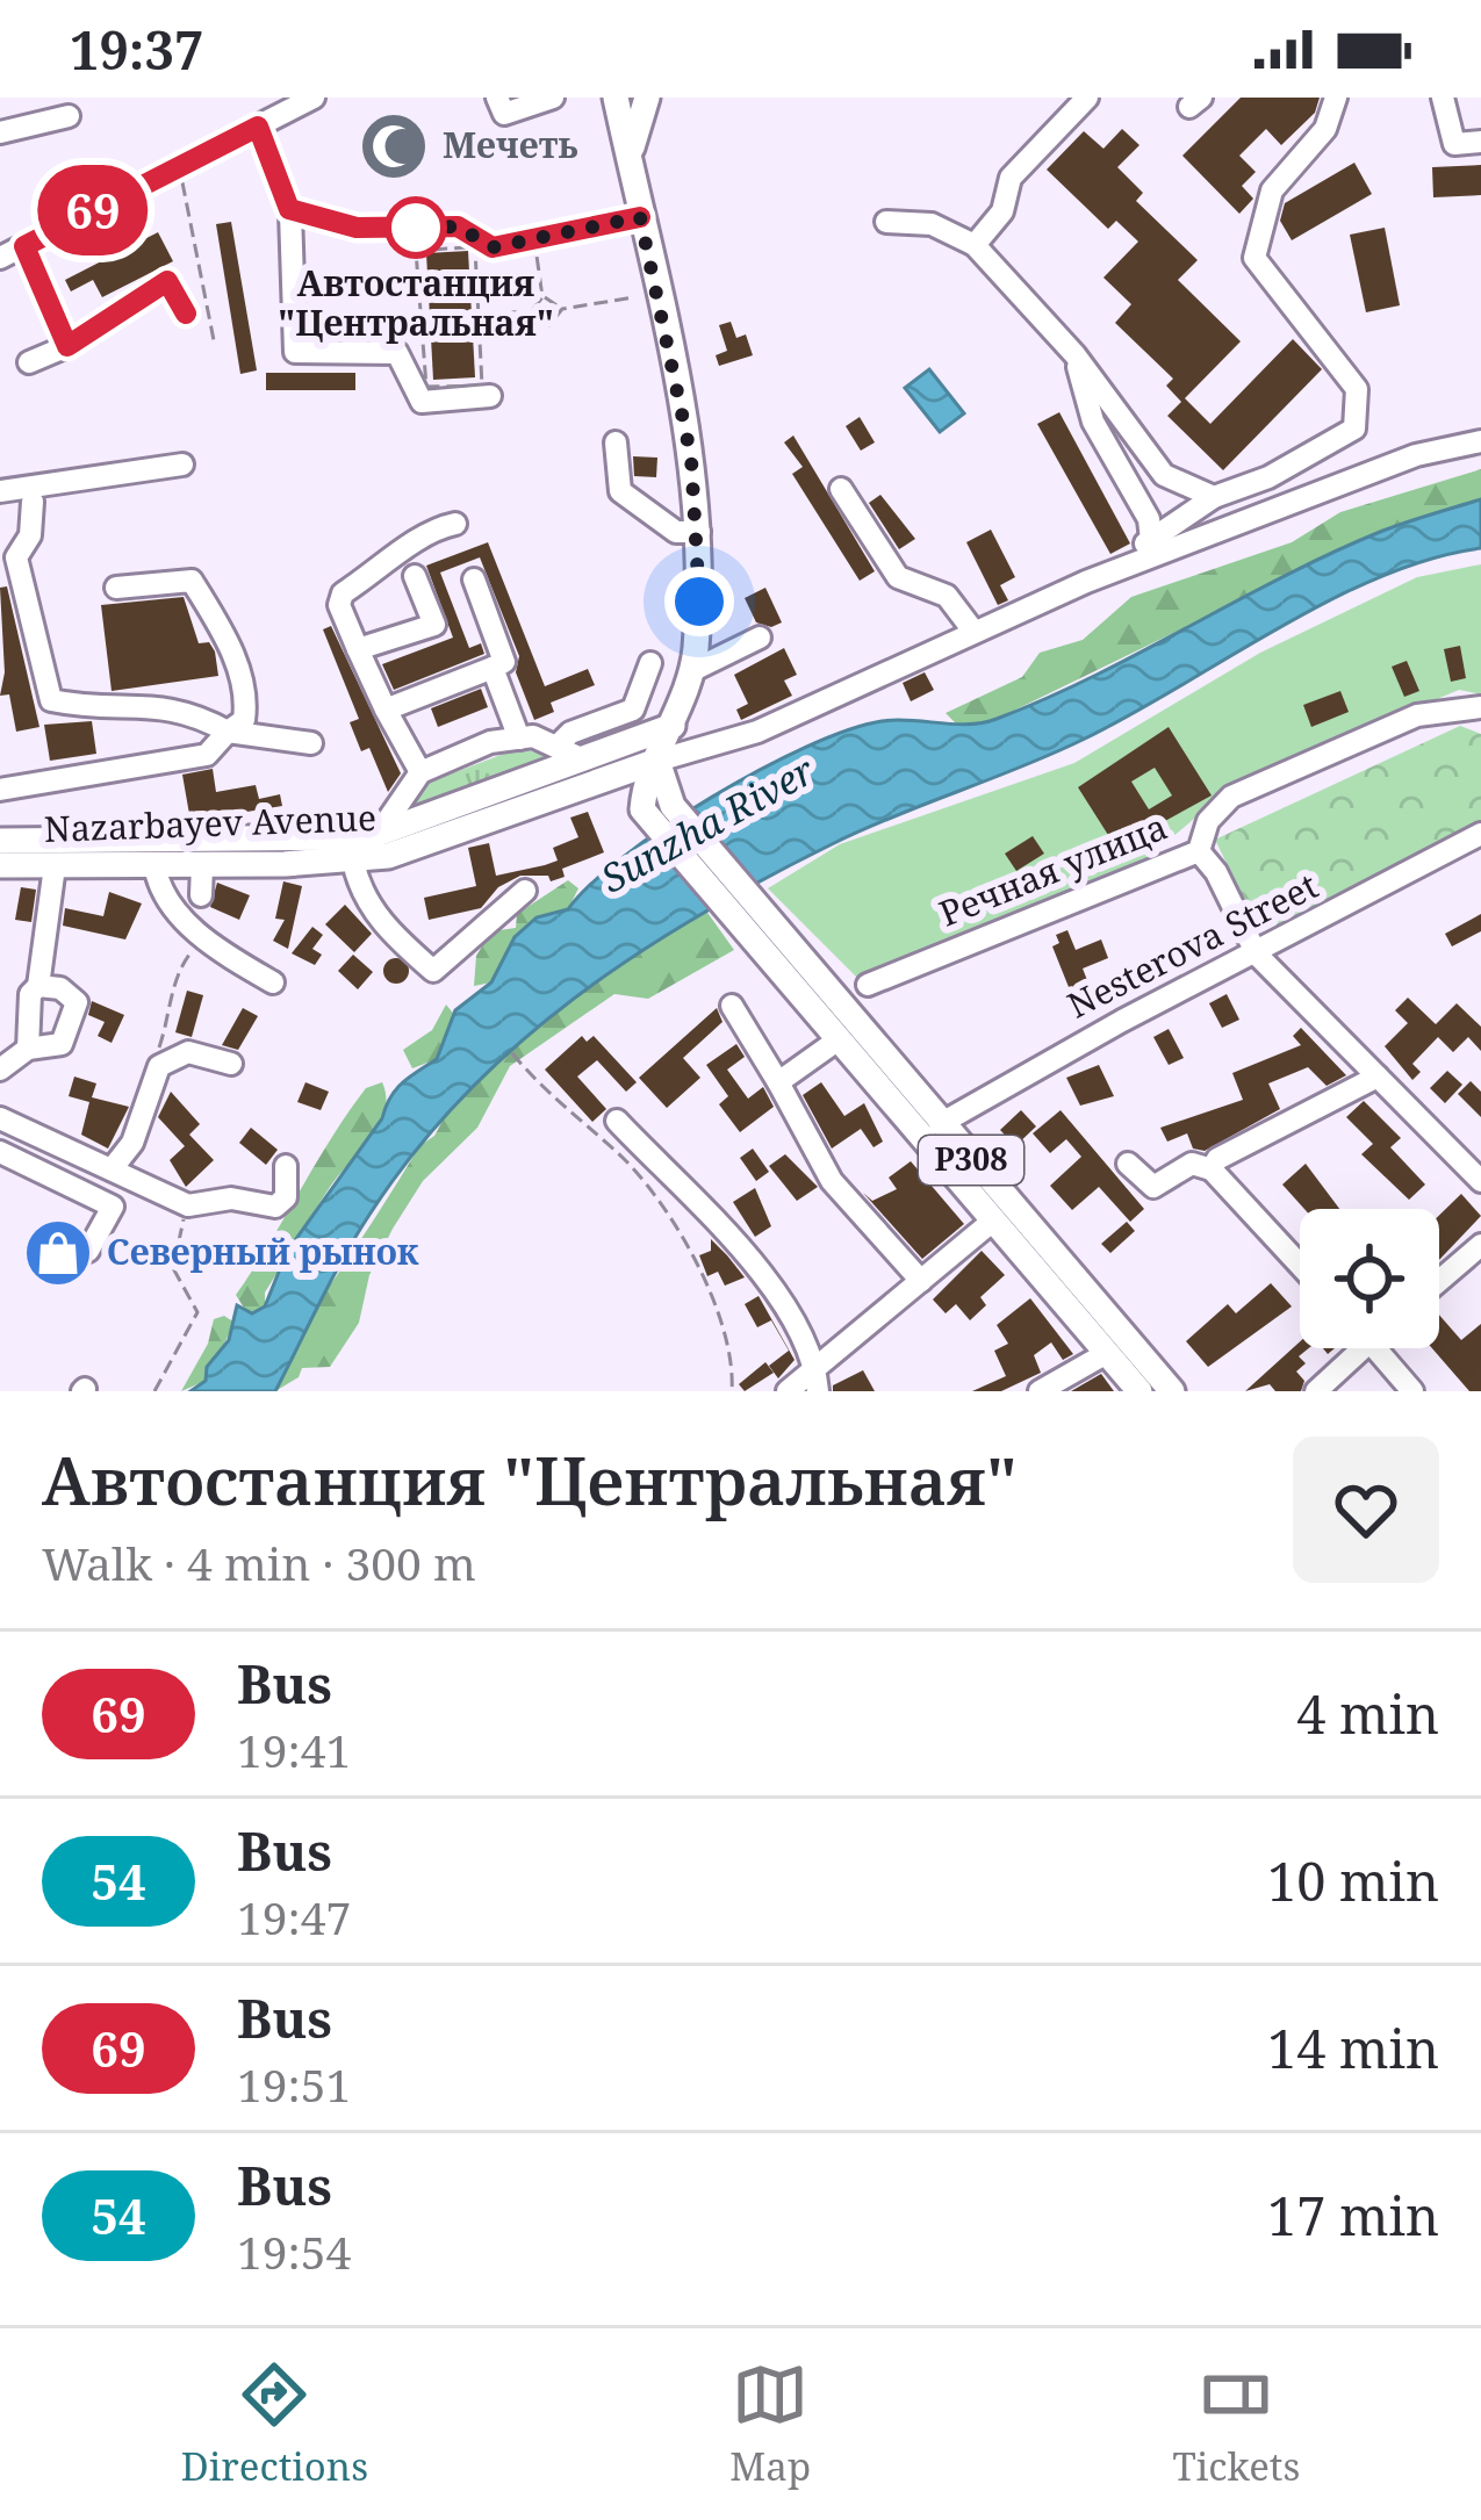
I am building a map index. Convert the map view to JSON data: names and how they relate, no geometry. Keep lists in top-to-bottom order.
{
  "streets": {
    "main road": ["Nazarbayev Avenue", "P308"],
    "street": ["Речная улица", "Nesterova Street"]
  },
  "crossings": [
    ["Nesterova Street", "P308"]
  ],
  "water": ["Sunzha River"],
  "places": {
    "mosque": ["Мечеть"],
    "other": ["Автостанция \"Центральная\""],
    "shop": ["Северный рынок"]
  },
  "lines": ["bus line 69"],
  "page": {
    "status": "19:37",
    "on_map": "69",
    "heading": ["Автостанция \"Центральная\"", "Walk · 4 min · 300 m"],
    "list": [
      {
        "mark": "69",
        "name": "Bus",
        "note": "19:41",
        "value": "4 min"
      },
      {
        "mark": "54",
        "name": "Bus",
        "note": "19:47",
        "value": "10 min"
      },
      {
        "mark": "69",
        "name": "Bus",
        "note": "19:51",
        "value": "14 min"
      },
      {
        "mark": "54",
        "name": "Bus",
        "note": "19:54",
        "value": "17 min"
      }
    ],
    "tabs": ["Directions", "Map", "Tickets"]
  }
}
